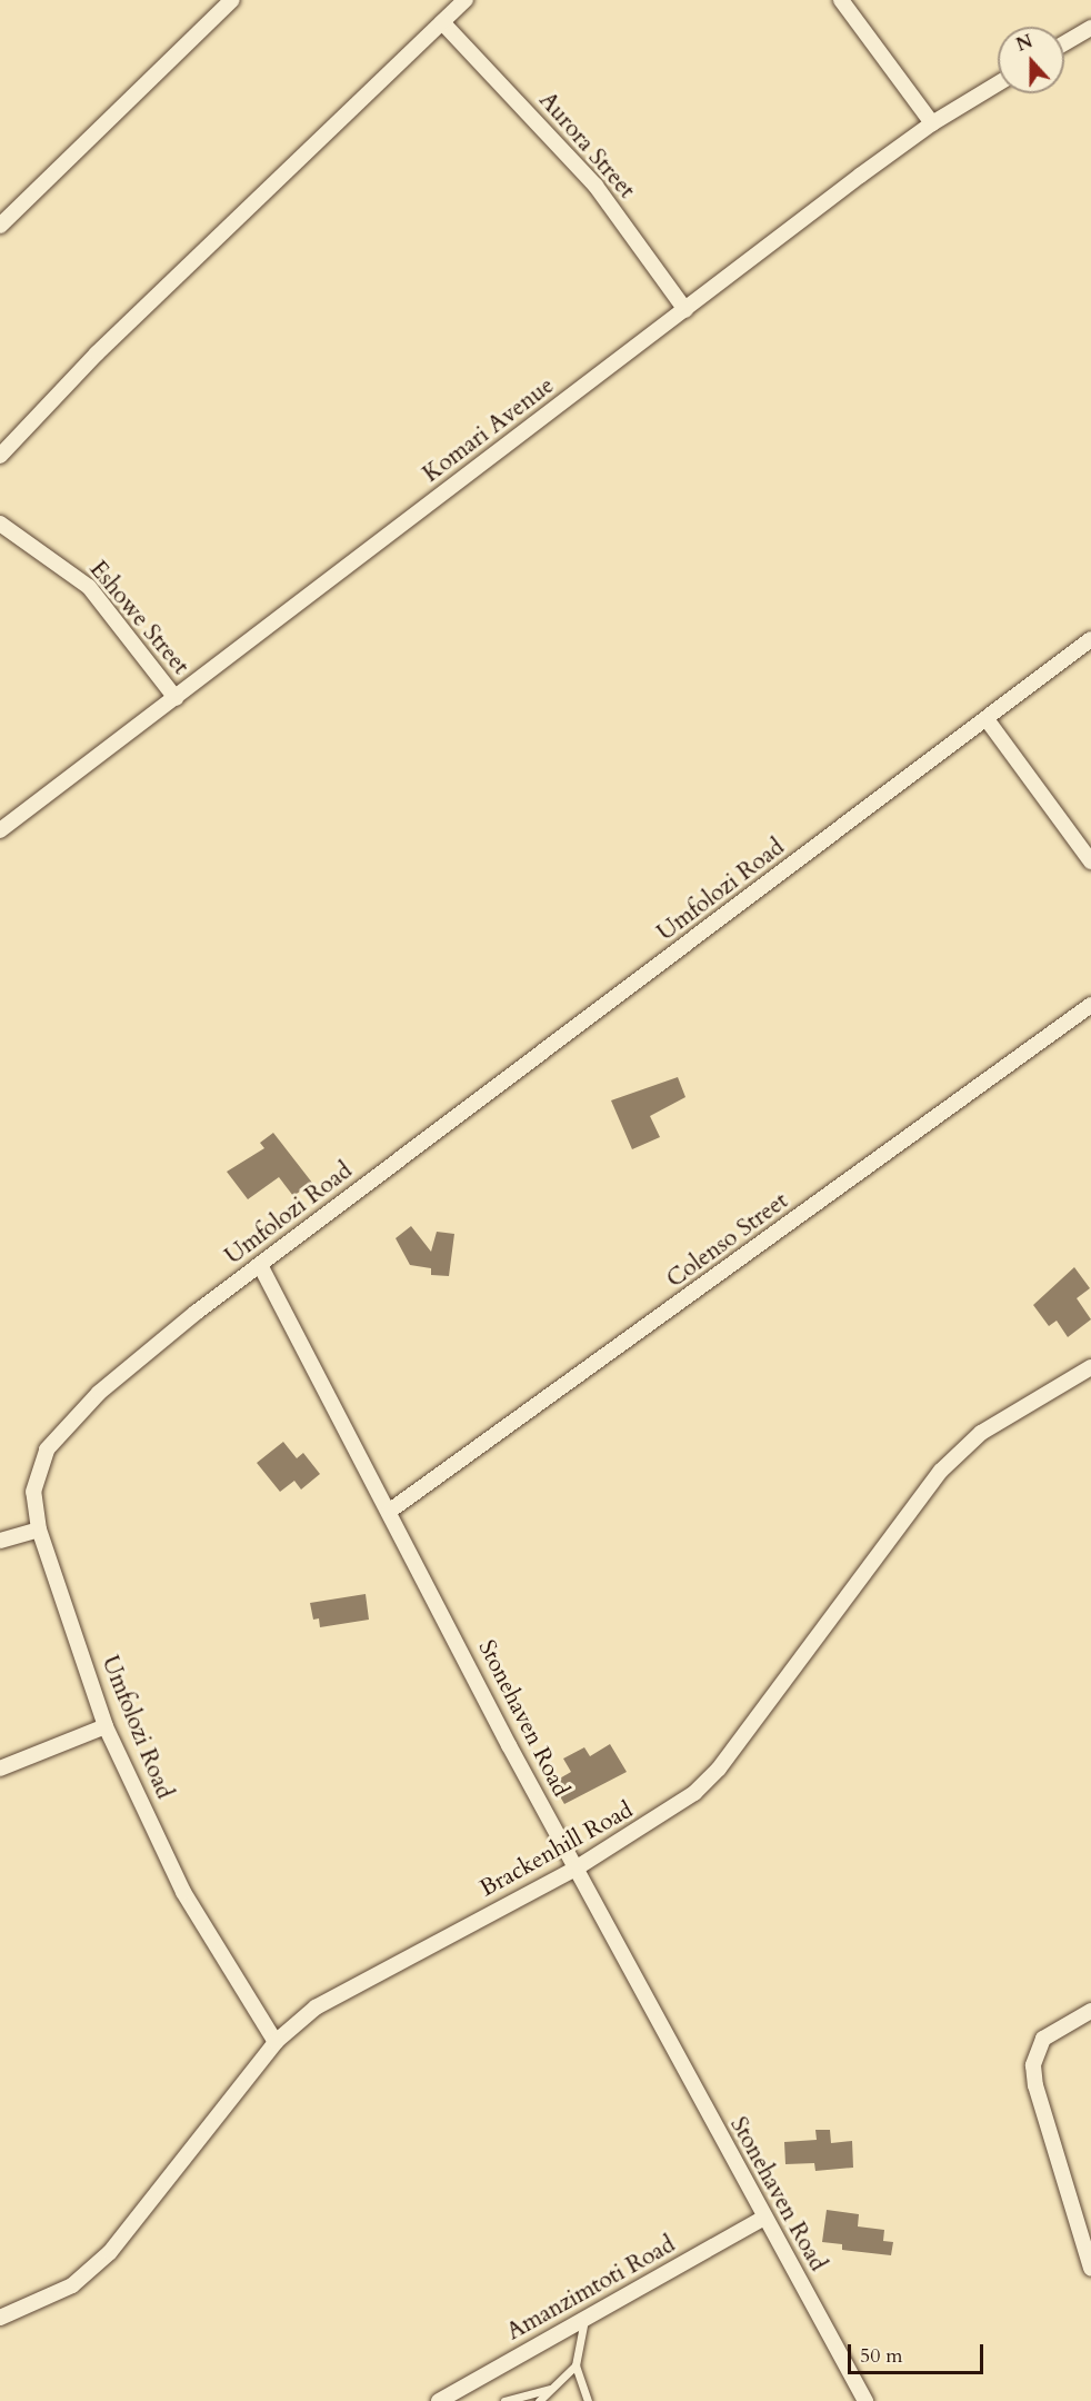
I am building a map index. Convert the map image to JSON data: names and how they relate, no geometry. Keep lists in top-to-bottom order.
{
  "streets": {
    "street": [
      "Aurora Street",
      "Komari Avenue",
      "Eshowe Street",
      "Umfolozi Road",
      "Colenso Street",
      "Stonehaven Road",
      "Brackenhill Road",
      "Amanzimtoti Road"
    ]
  },
  "crossings": [
    ["Aurora Street", "Komari Avenue"],
    ["Komari Avenue", "Eshowe Street"],
    ["Umfolozi Road", "Stonehaven Road"],
    ["Umfolozi Road", "Brackenhill Road"],
    ["Colenso Street", "Stonehaven Road"],
    ["Stonehaven Road", "Brackenhill Road"],
    ["Stonehaven Road", "Amanzimtoti Road"]
  ],
  "scale_bar": "50 m",
  "north": "top"
}
